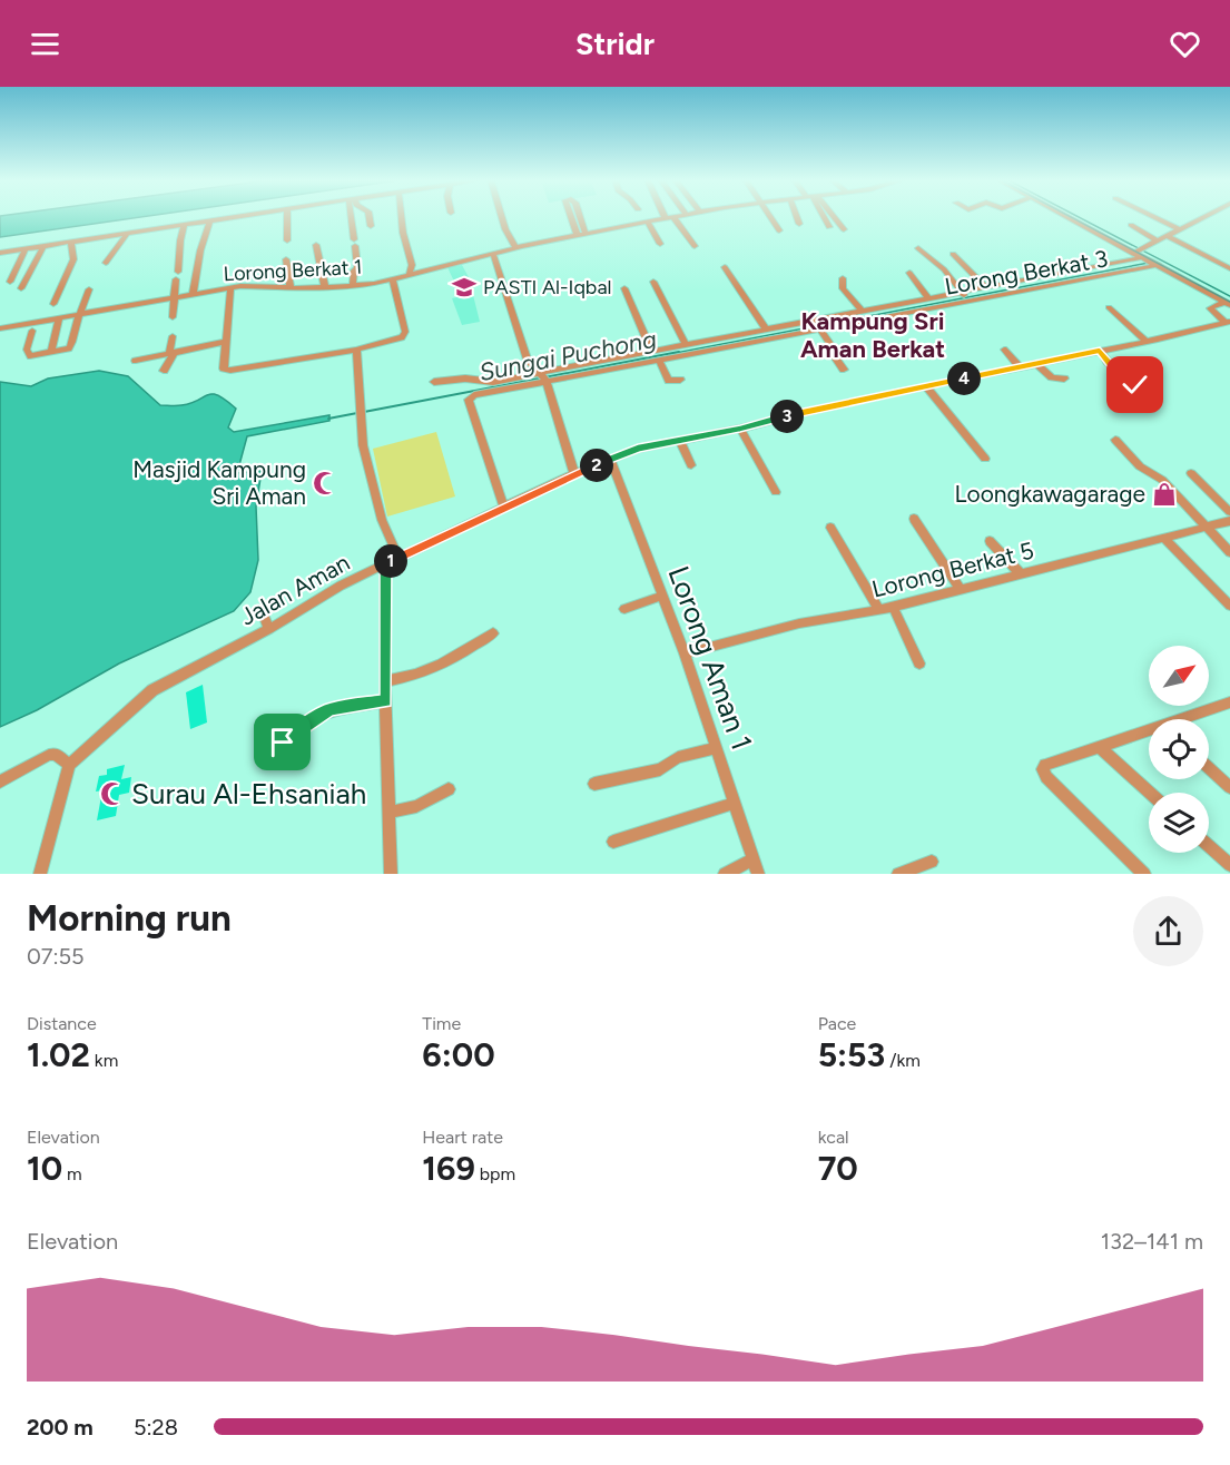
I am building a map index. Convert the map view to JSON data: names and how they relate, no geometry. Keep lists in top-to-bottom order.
{
  "streets": {
    "street": [
      "Lorong Berkat 1",
      "Lorong Berkat 3",
      "Lorong Berkat 5",
      "Jalan Aman",
      "Lorong Aman 1"
    ]
  },
  "crossings": [
    ["Lorong Berkat 5", "Lorong Aman 1"],
    ["Jalan Aman", "Lorong Aman 1"]
  ],
  "districts": ["Kampung Sri Aman Berkat"],
  "water": ["Sungai Puchong"],
  "places": {
    "school or university": ["PASTI Al-Iqbal"],
    "mosque": ["Masjid Kampung Sri Aman", "Surau Al-Ehsaniah"],
    "shop": ["Loongkawagarage"]
  },
  "north": "top right",
  "page": {
    "header": "Stridr",
    "pins": [
      "4",
      "3",
      "2",
      "1"
    ],
    "heading": ["Morning run", "07:55"],
    "stats": [
      ["Distance", "1.02 km"],
      ["Time", "6:00"],
      ["Pace", "5:53 /km"],
      ["Elevation", "10 m"],
      ["Heart rate", "169 bpm"],
      ["kcal", "70"]
    ],
    "chart": ["Elevation", "132–141 m"],
    "list": [
      {
        "name": "200 m",
        "note": "5:28"
      }
    ]
  }
}
